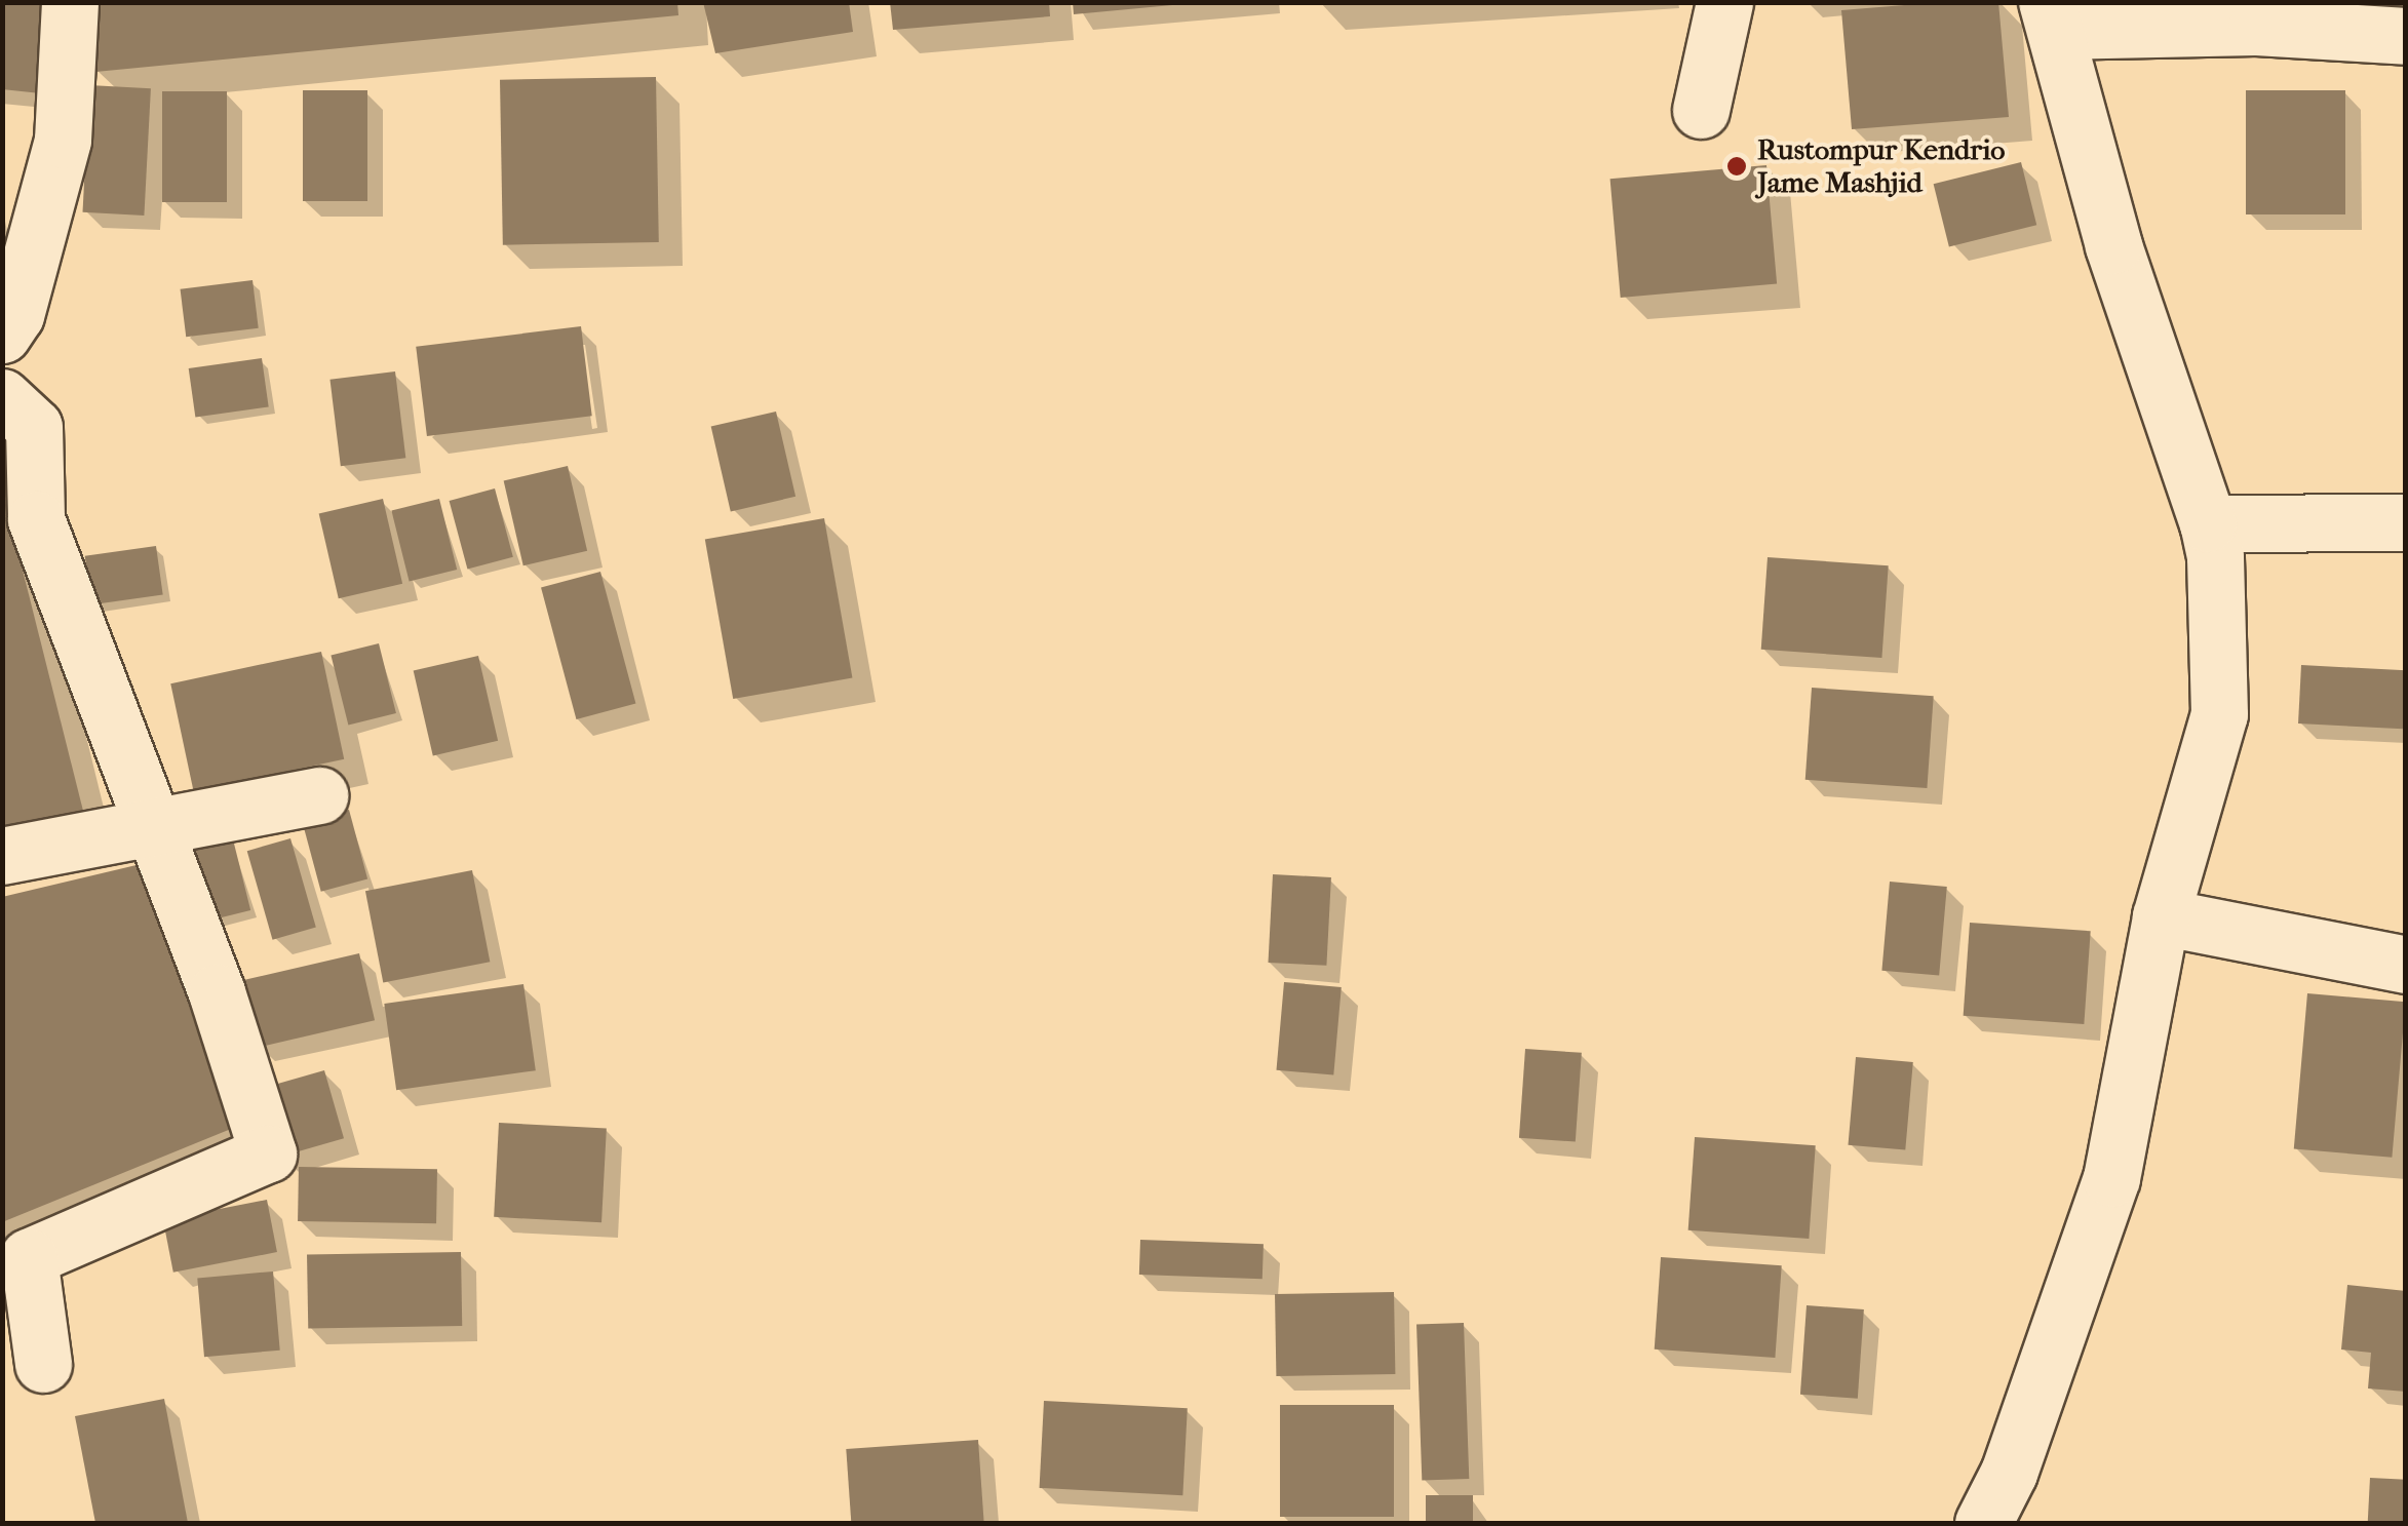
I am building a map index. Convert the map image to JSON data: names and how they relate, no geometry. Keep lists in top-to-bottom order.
{
  "places": ["Rustompur Kendrio Jame Mashjid"]
}
